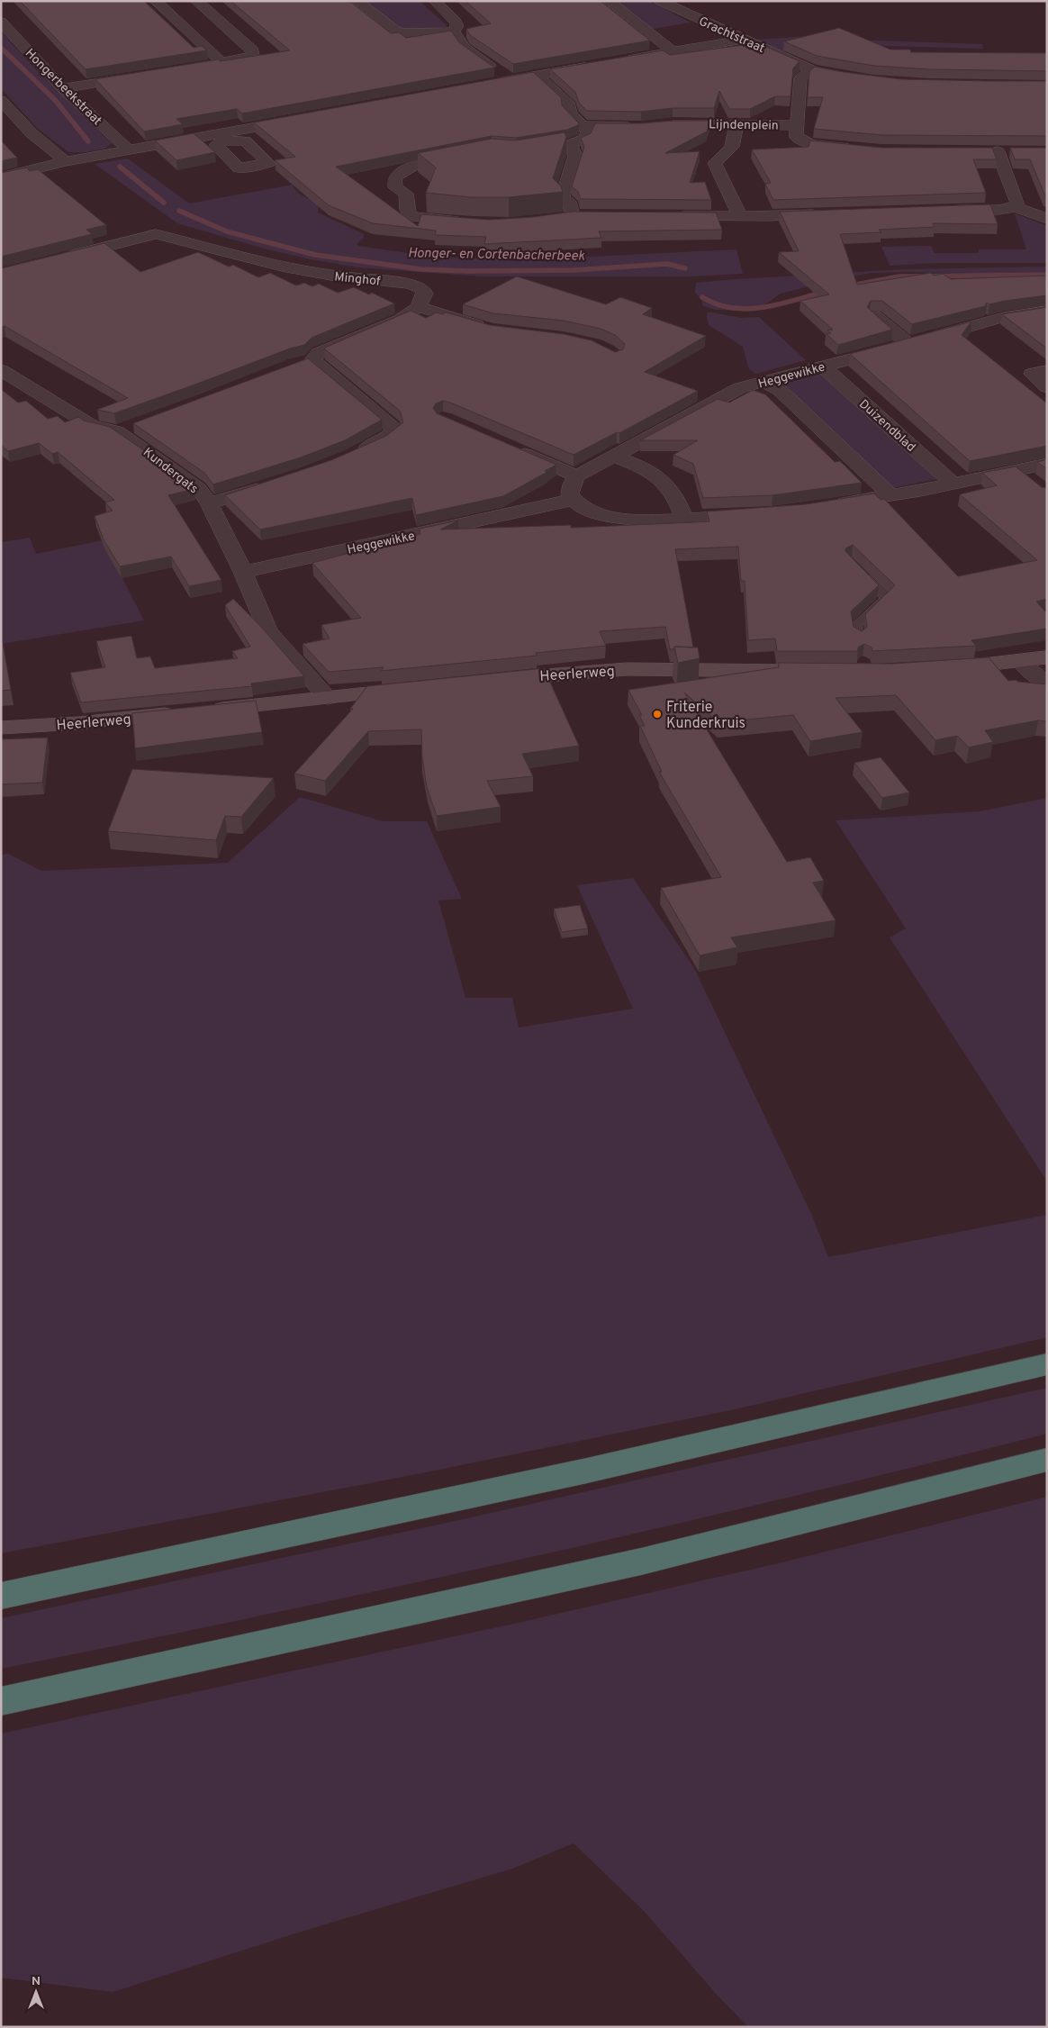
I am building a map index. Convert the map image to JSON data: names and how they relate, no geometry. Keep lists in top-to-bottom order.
{
  "streets": {
    "main road": ["Heerlerweg"],
    "street": [
      "Grachtstraat",
      "Hongerbeekstraat",
      "Lijndenplein",
      "Minghof",
      "Heggewikke",
      "Duizendblad",
      "Kundergats"
    ]
  },
  "crossings": [
    ["Heggewikke", "Duizendblad"],
    ["Heggewikke", "Kundergats"],
    ["Kundergats", "Heerlerweg"]
  ],
  "water": ["Honger- en Cortenbacherbeek"],
  "places": ["Friterie Kunderkruis"],
  "north": "top"
}
